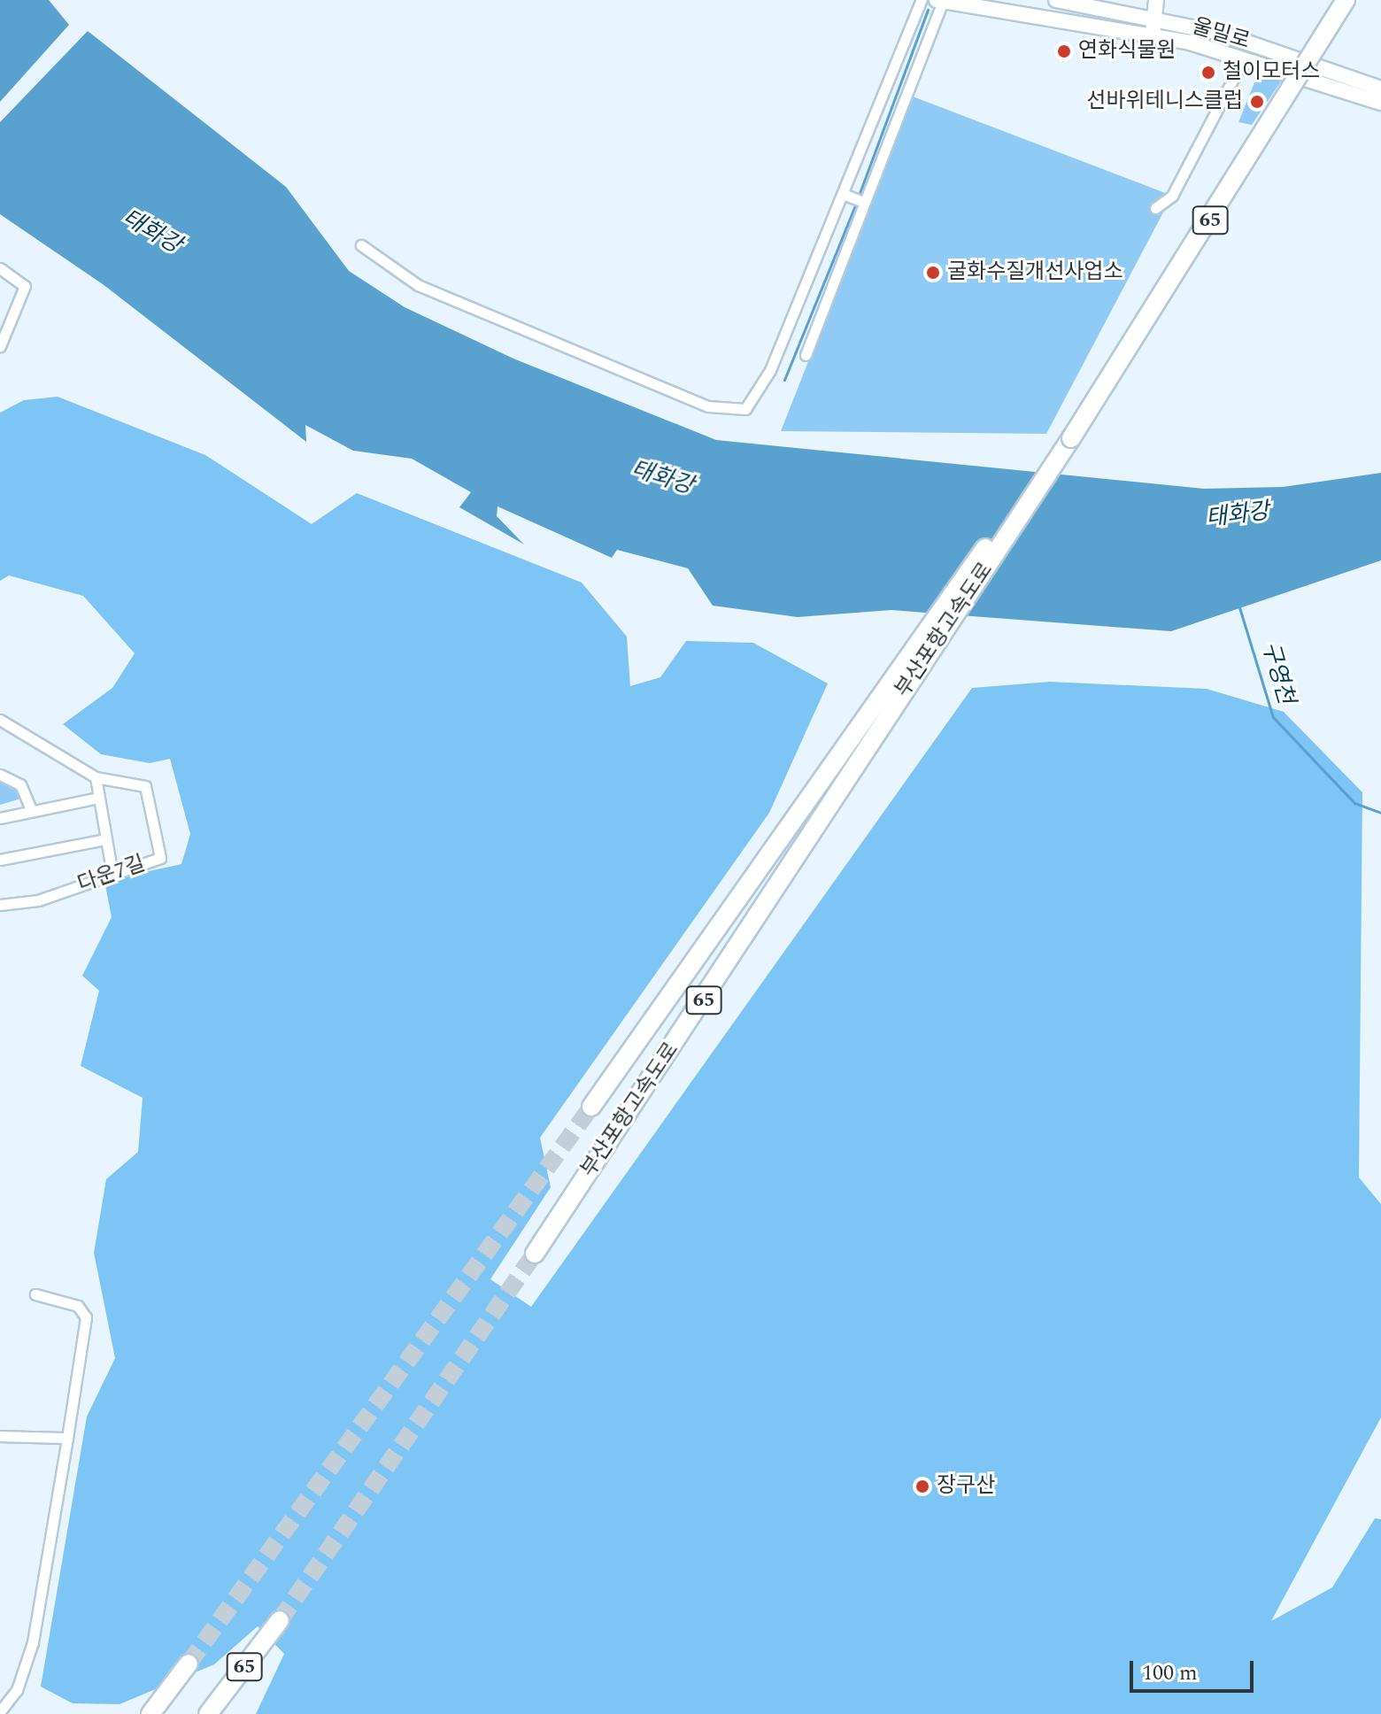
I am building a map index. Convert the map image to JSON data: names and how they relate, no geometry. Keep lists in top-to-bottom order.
{
  "streets": {
    "highway": ["65", "부산포항고속도로"],
    "main road": ["울밀로"],
    "street": ["다운7길"]
  },
  "water": ["태화강", "구영천"],
  "places": [
    "연화식물원",
    "철이모터스",
    "선바위테니스클럽",
    "굴화수질개선사업소",
    "장구산"
  ],
  "scale_bar": "100 m"
}
